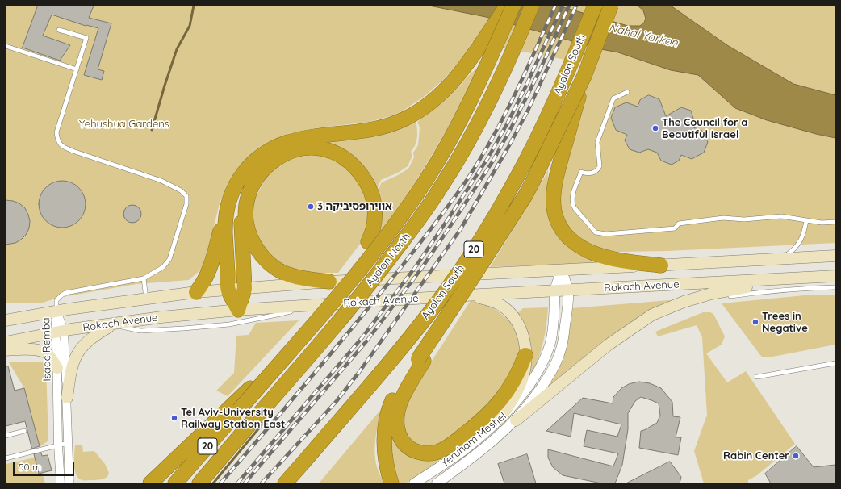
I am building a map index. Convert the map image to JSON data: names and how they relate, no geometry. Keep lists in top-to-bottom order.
{
  "streets": {
    "highway": ["Ayalon South", "20", "Ayalon North"],
    "main road": ["Rokach Avenue"],
    "street": ["Isaac Remba", "Yeruham Meshel"]
  },
  "crossings": [
    ["Rokach Avenue", "Isaac Remba"],
    ["Rokach Avenue", "Yeruham Meshel"]
  ],
  "water": ["Nahal Yarkon"],
  "parks": ["Yehushua Gardens"],
  "places": [
    "The Council for a Beautiful Israel",
    "אווירופסיביקה 3",
    "Trees in Negative",
    "Tel Aviv-University Railway Station East",
    "Rabin Center"
  ],
  "scale_bar": "50 m"
}
